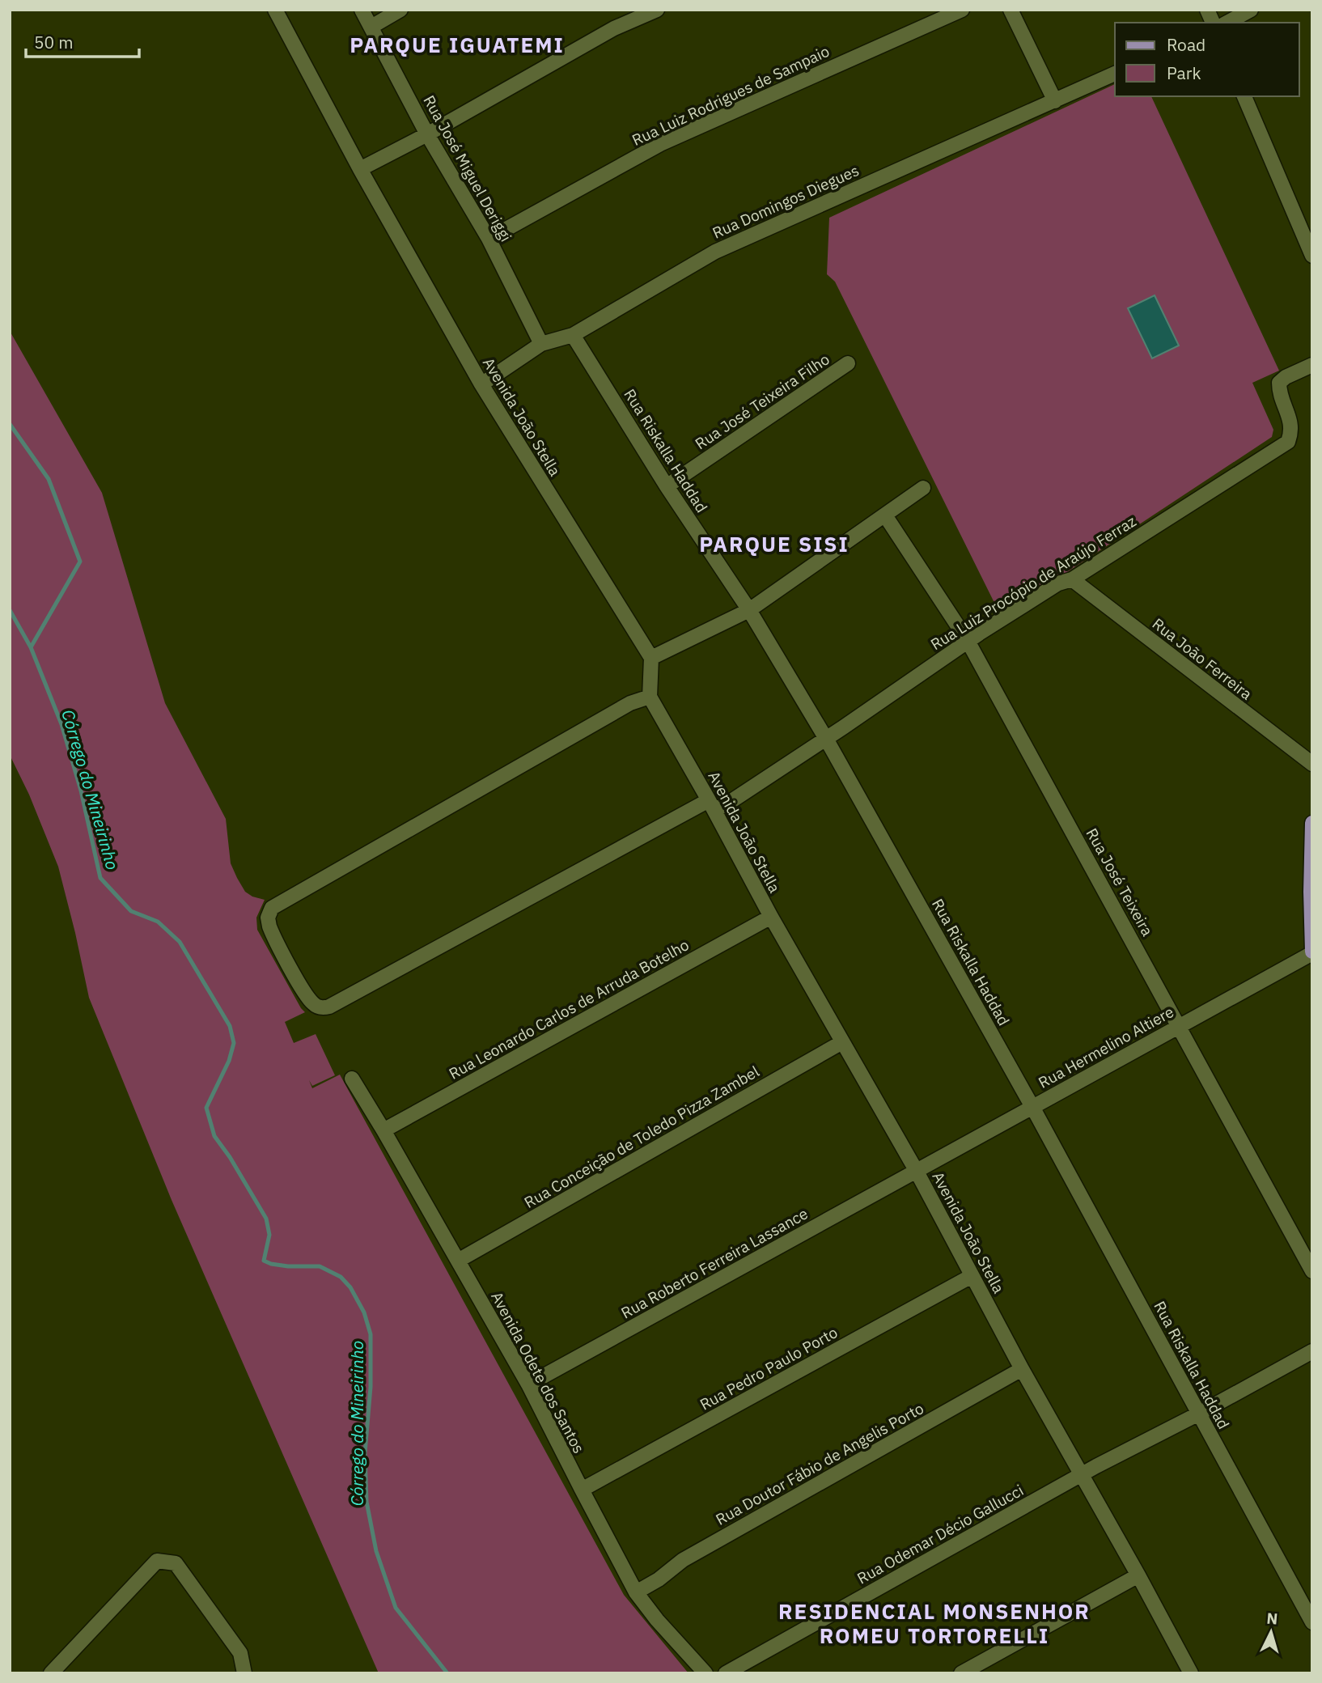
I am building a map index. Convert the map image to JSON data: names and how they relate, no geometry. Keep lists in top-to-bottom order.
{
  "streets": {
    "street": [
      "Rua Luiz Rodrigues de Sampaio",
      "Rua José Miguel Deriggi",
      "Rua Domingos Diegues",
      "Rua José Teixeira Filho",
      "Avenida João Stella",
      "Rua Riskalla Haddad",
      "Rua Luiz Procópio de Araújo Ferraz",
      "Rua João Ferreira",
      "Rua José Teixeira",
      "Rua Leonardo Carlos de Arruda Botelho",
      "Rua Hermelino Altiere",
      "Rua Conceição de Toledo Pizza Zambel",
      "Rua Roberto Ferreira Lassance",
      "Rua Pedro Paulo Porto",
      "Avenida Odete dos Santos",
      "Rua Doutor Fábio de Angelis Porto",
      "Rua Odemar Décio Gallucci"
    ]
  },
  "crossings": [
    ["Rua Luiz Rodrigues de Sampaio", "Rua José Miguel Deriggi"],
    ["Rua José Miguel Deriggi", "Rua Domingos Diegues"],
    ["Rua Domingos Diegues", "Avenida João Stella"],
    ["Rua Domingos Diegues", "Rua Riskalla Haddad"],
    ["Rua José Teixeira Filho", "Rua Riskalla Haddad"],
    ["Avenida João Stella", "Rua Luiz Procópio de Araújo Ferraz"],
    ["Avenida João Stella", "Rua Leonardo Carlos de Arruda Botelho"],
    ["Avenida João Stella", "Rua Hermelino Altiere"],
    ["Avenida João Stella", "Rua Conceição de Toledo Pizza Zambel"],
    ["Avenida João Stella", "Rua Roberto Ferreira Lassance"],
    ["Avenida João Stella", "Rua Pedro Paulo Porto"],
    ["Avenida João Stella", "Rua Doutor Fábio de Angelis Porto"],
    ["Avenida João Stella", "Rua Odemar Décio Gallucci"],
    ["Rua Riskalla Haddad", "Rua Luiz Procópio de Araújo Ferraz"],
    ["Rua Riskalla Haddad", "Rua Hermelino Altiere"],
    ["Rua Riskalla Haddad", "Rua Odemar Décio Gallucci"],
    ["Rua Luiz Procópio de Araújo Ferraz", "Rua João Ferreira"],
    ["Rua Luiz Procópio de Araújo Ferraz", "Rua José Teixeira"],
    ["Rua José Teixeira", "Rua Hermelino Altiere"],
    ["Rua Leonardo Carlos de Arruda Botelho", "Avenida Odete dos Santos"],
    ["Rua Hermelino Altiere", "Rua Roberto Ferreira Lassance"],
    ["Rua Conceição de Toledo Pizza Zambel", "Avenida Odete dos Santos"],
    ["Rua Roberto Ferreira Lassance", "Avenida Odete dos Santos"],
    ["Rua Pedro Paulo Porto", "Avenida Odete dos Santos"],
    ["Avenida Odete dos Santos", "Rua Doutor Fábio de Angelis Porto"]
  ],
  "districts": ["PARQUE IGUATEMI", "PARQUE SISI", "RESIDENCIAL MONSENHOR ROMEU TORTORELLI"],
  "water": ["Córrego do Mineirinho"],
  "legend": ["Road", "Park"],
  "scale_bar": "50 m",
  "north": "top"
}
